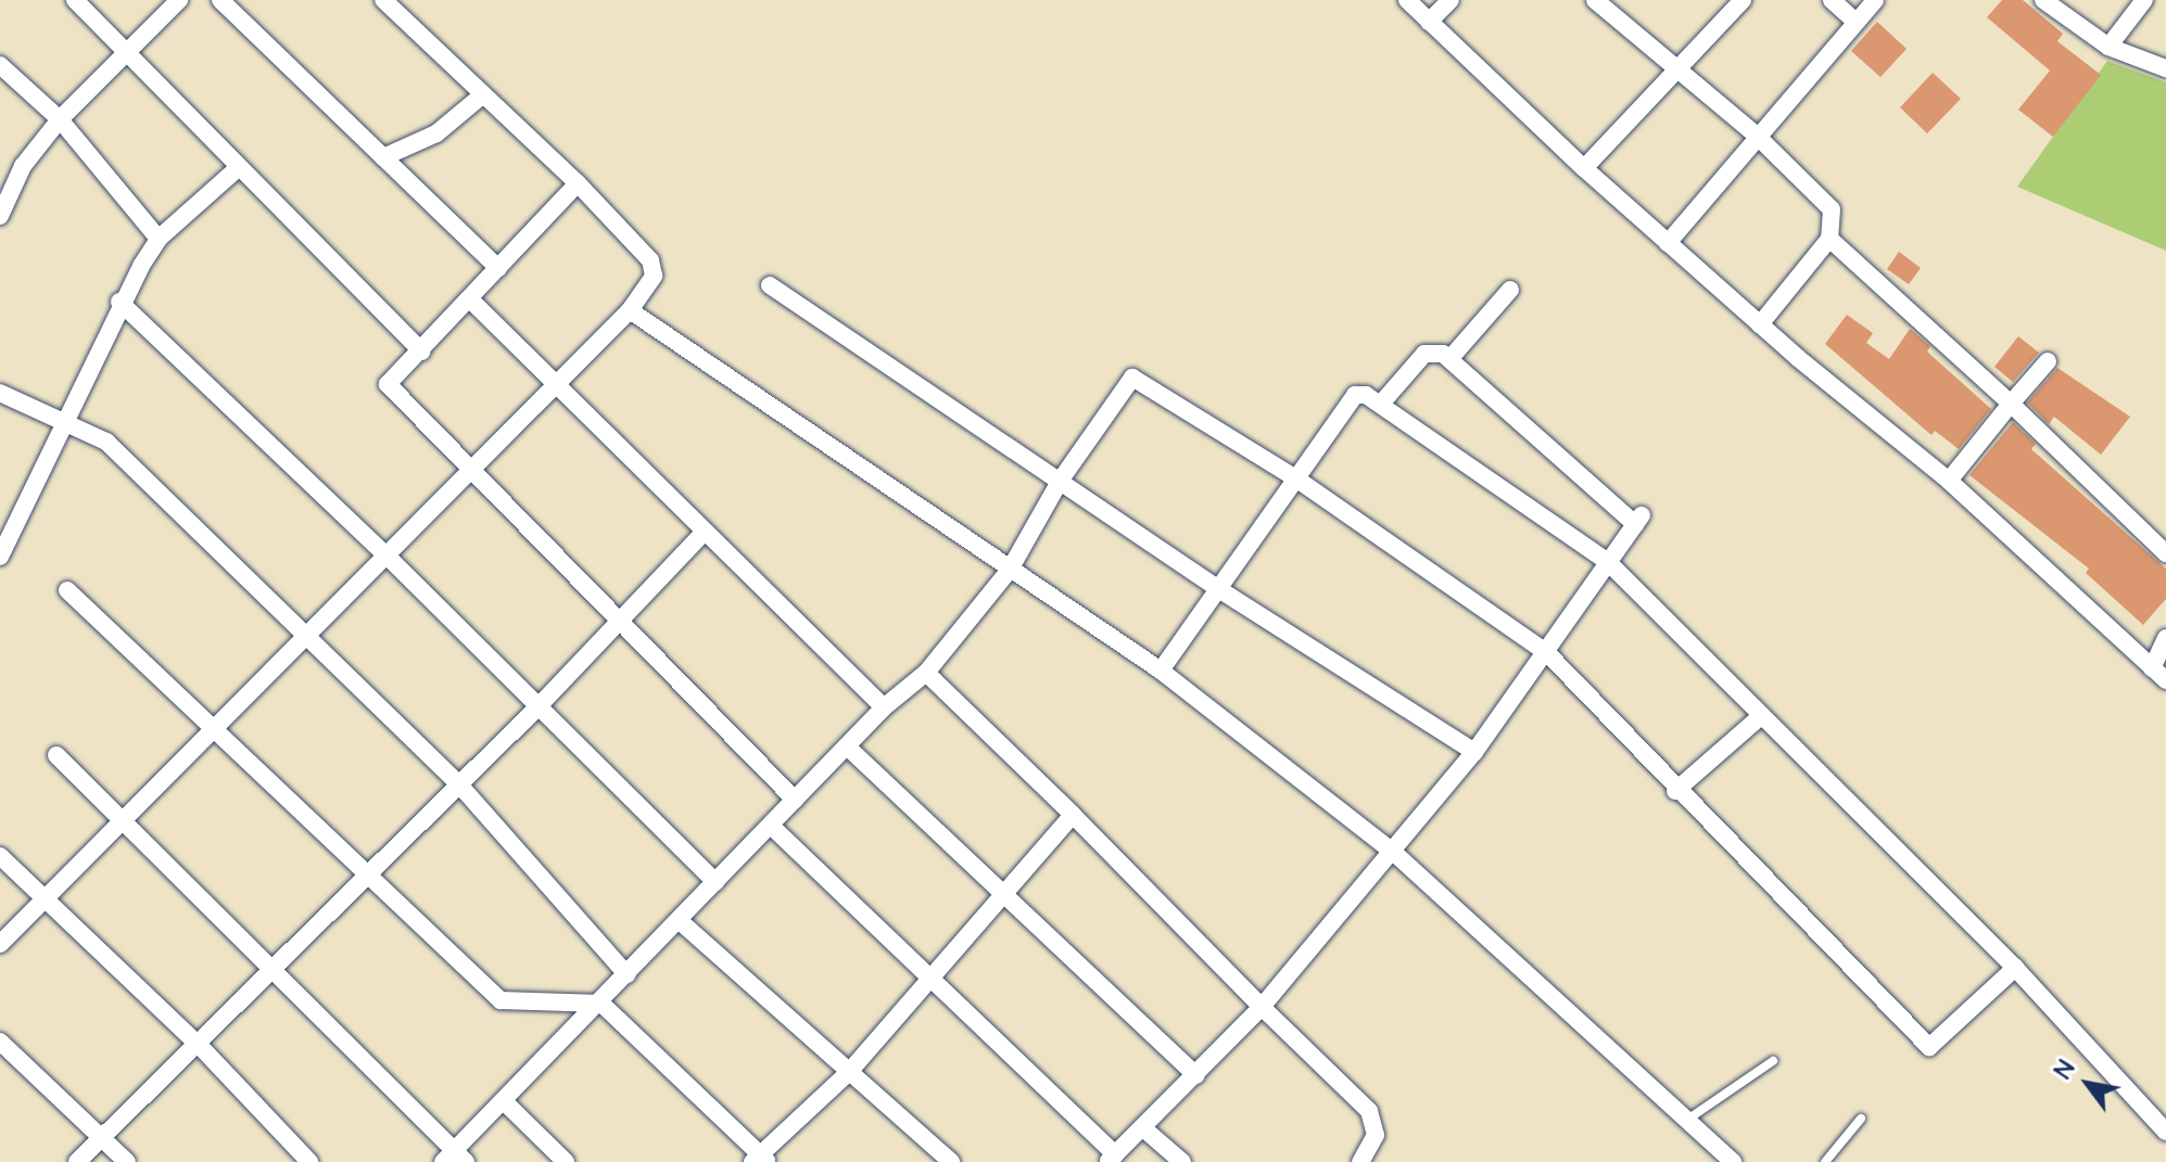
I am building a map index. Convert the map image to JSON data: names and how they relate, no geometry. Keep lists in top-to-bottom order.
{
  "north": "top left"
}
